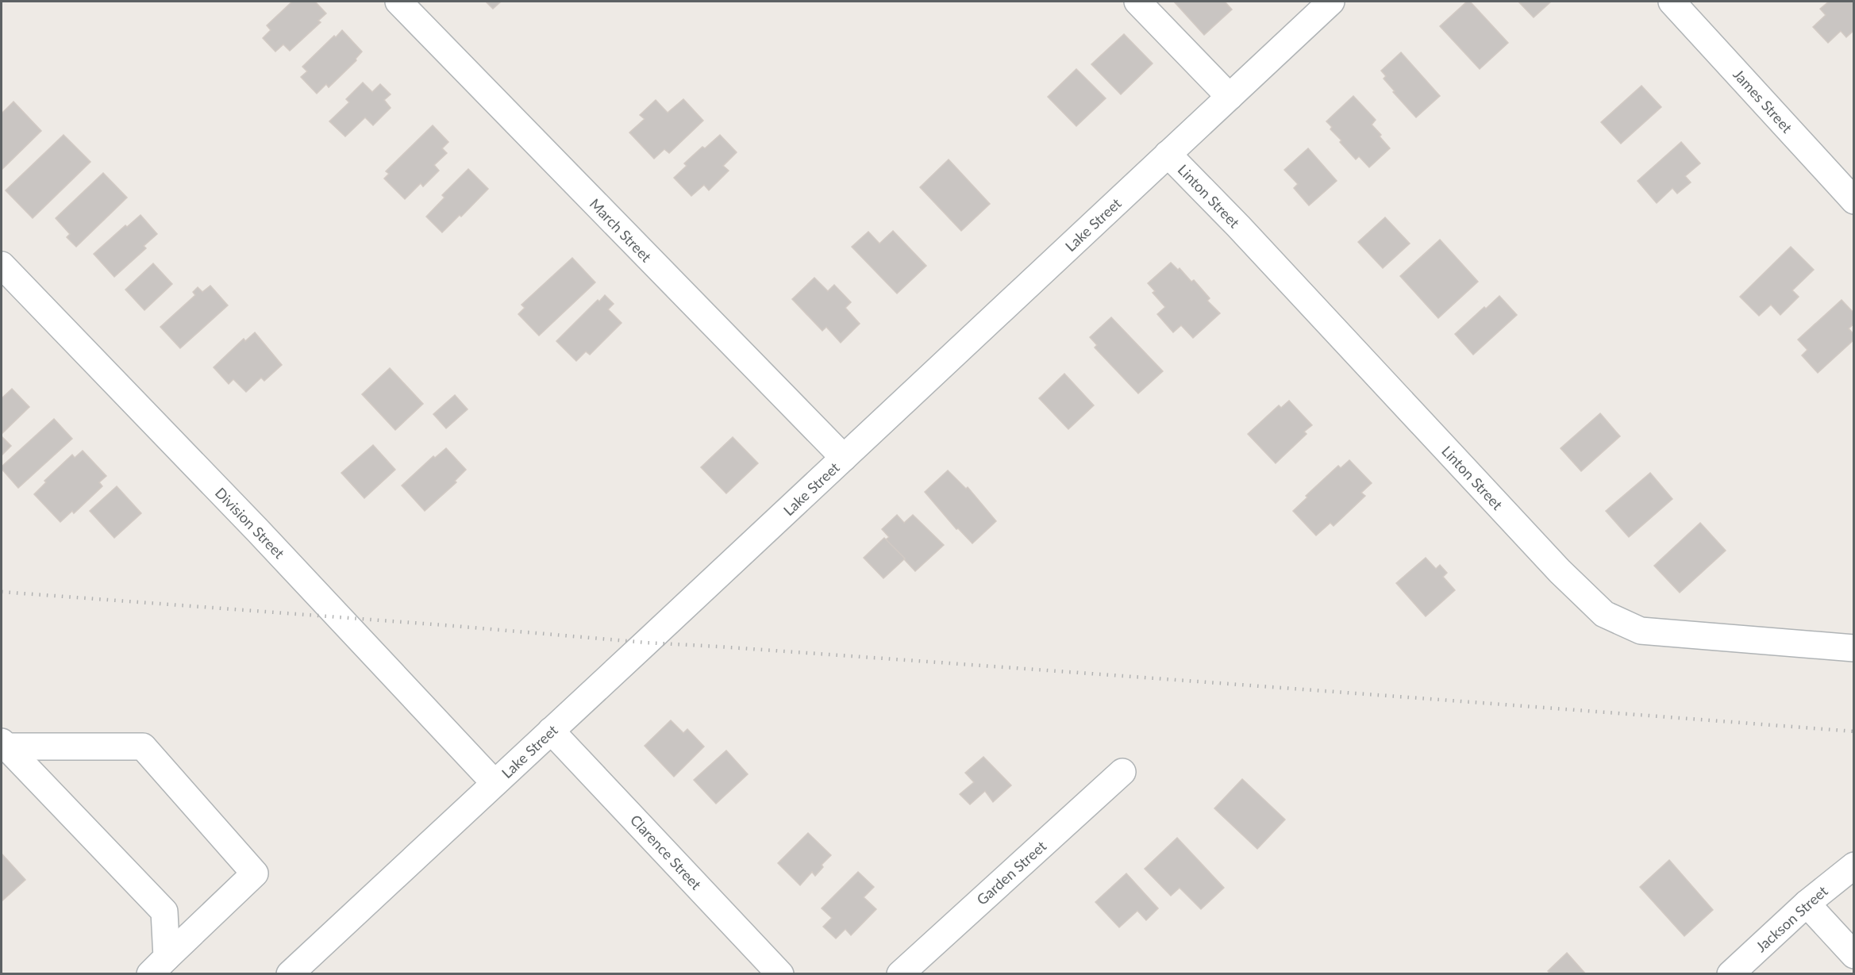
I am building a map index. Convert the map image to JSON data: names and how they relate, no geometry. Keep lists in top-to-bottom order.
{
  "streets": {
    "street": [
      "James Street",
      "Linton Street",
      "Lake Street",
      "March Street",
      "Division Street",
      "Clarence Street",
      "Garden Street",
      "Jackson Street"
    ]
  },
  "crossings": [
    ["Linton Street", "Lake Street"],
    ["Lake Street", "March Street"],
    ["Lake Street", "Division Street"],
    ["Lake Street", "Clarence Street"]
  ]
}
